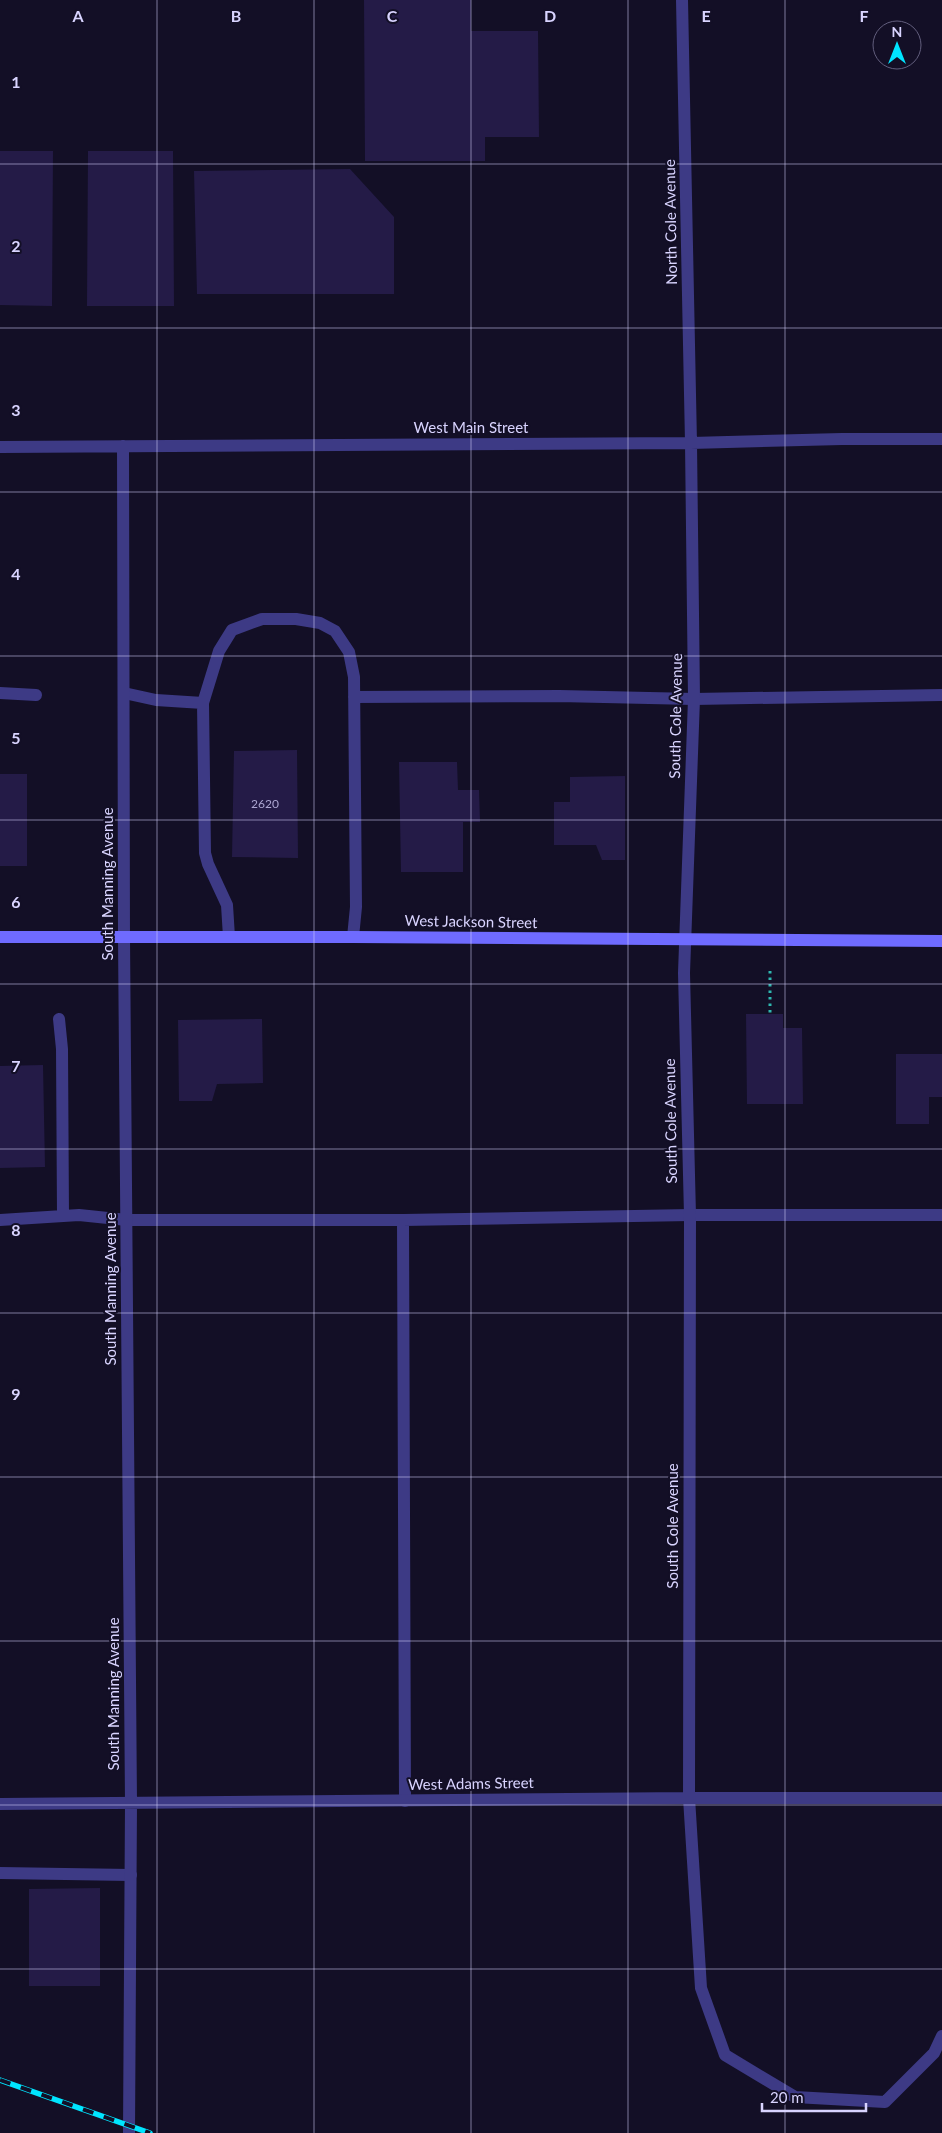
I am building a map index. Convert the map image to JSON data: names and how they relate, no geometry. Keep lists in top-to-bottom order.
{
  "streets": {
    "main road": ["West Jackson Street"],
    "street": [
      "North Cole Avenue",
      "West Main Street",
      "South Cole Avenue",
      "South Manning Avenue",
      "West Adams Street"
    ]
  },
  "crossings": [
    ["North Cole Avenue", "West Main Street"],
    ["North Cole Avenue", "South Cole Avenue"],
    ["West Main Street", "South Cole Avenue"],
    ["West Main Street", "South Manning Avenue"],
    ["South Cole Avenue", "West Jackson Street"],
    ["South Cole Avenue", "West Adams Street"],
    ["South Manning Avenue", "West Jackson Street"],
    ["South Manning Avenue", "West Adams Street"]
  ],
  "house_numbers": ["2620"],
  "scale_bar": "20 m",
  "north": "top",
  "grid": {
    "columns": [
      "A",
      "B",
      "C",
      "D",
      "E",
      "F"
    ],
    "rows": [
      "1",
      "2",
      "3",
      "4",
      "5",
      "6",
      "7",
      "8",
      "9"
    ]
  }
}
